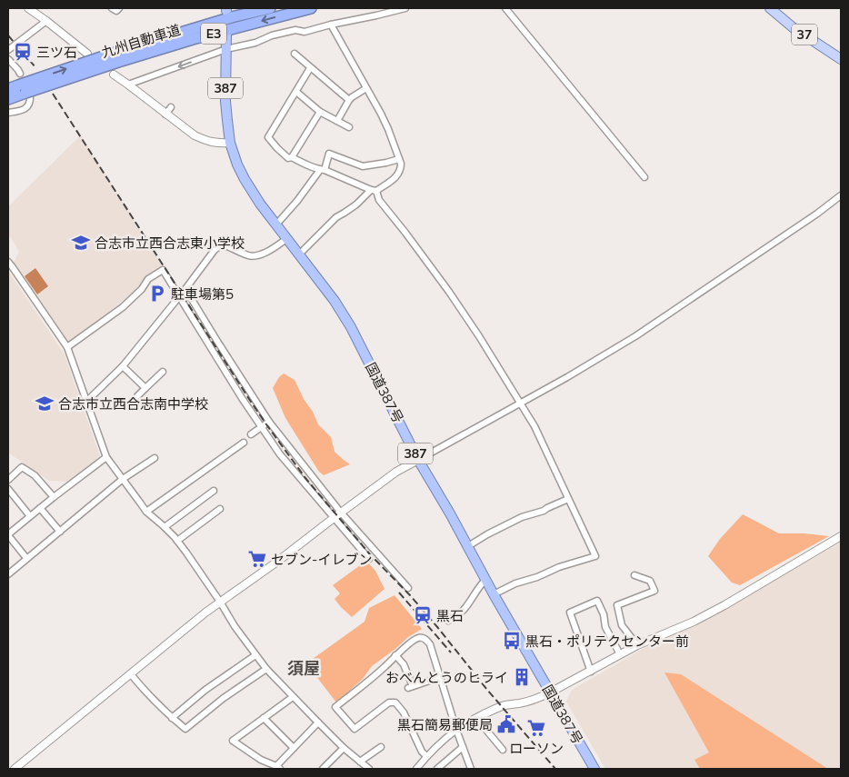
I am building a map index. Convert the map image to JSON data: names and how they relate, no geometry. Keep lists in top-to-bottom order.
{
  "streets": {
    "highway": [
      "E3",
      "九州自動車道",
      "387",
      "国道387号"
    ],
    "main road": ["37"]
  },
  "crossings": [
    ["387", "国道387号"]
  ],
  "districts": ["須屋"],
  "places": {
    "station": ["三ツ石", "黒石"],
    "school or university": ["合志市立西合志東小学校", "合志市立西合志南中学校"],
    "parking": ["駐車場第5"],
    "supermarket": ["セブン-イレブン", "ローソン"],
    "bus stop": ["黒石・ポリテクセンター前"],
    "building": ["おべんとうのヒライ"],
    "public building": ["黒石簡易郵便局"]
  }
}
